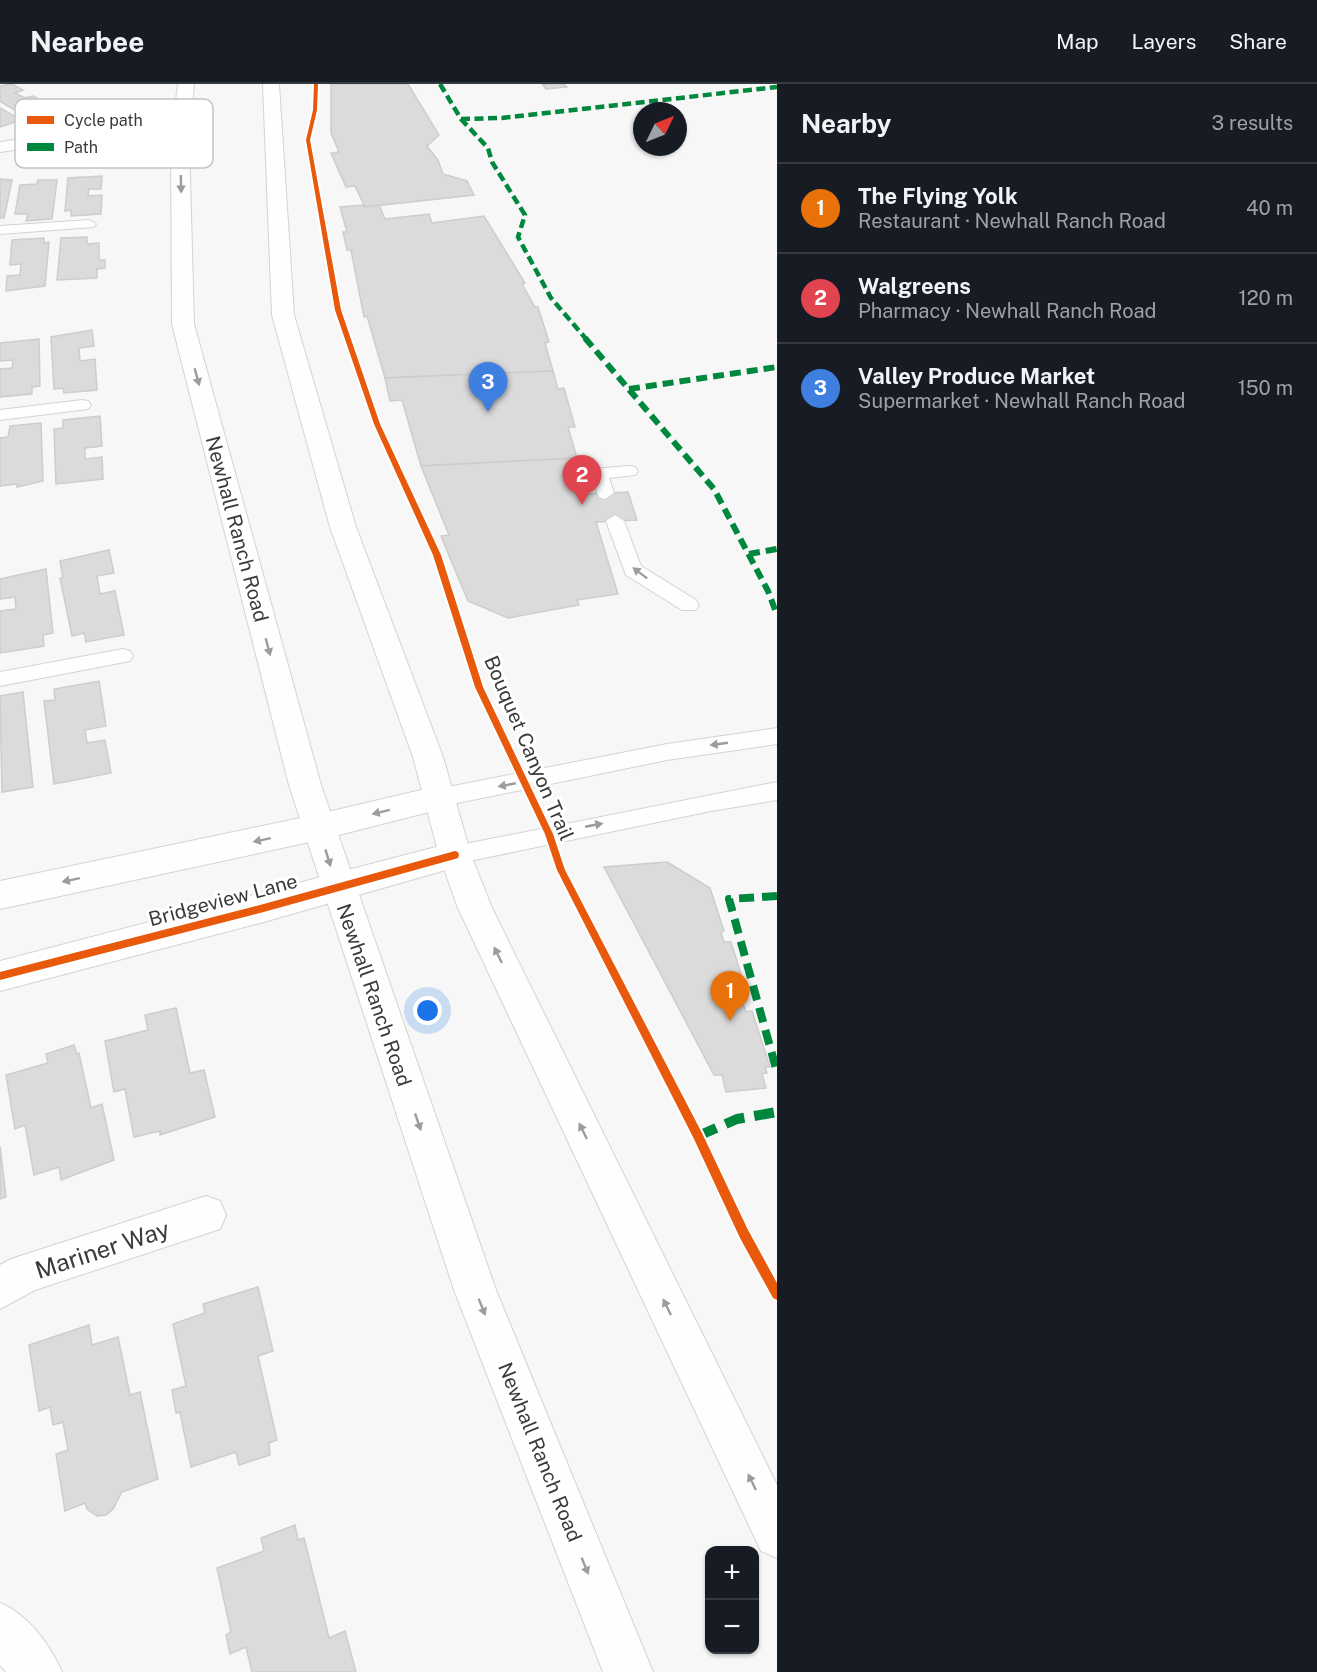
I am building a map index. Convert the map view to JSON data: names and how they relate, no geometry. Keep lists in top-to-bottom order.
{
  "streets": {
    "main road": ["Newhall Ranch Road", "Bridgeview Lane", "Mariner Way"],
    "cycle path": ["Bouquet Canyon Trail"]
  },
  "crossings": [
    ["Newhall Ranch Road", "Bridgeview Lane"]
  ],
  "legend": ["Cycle path", "Path"],
  "north": "top right",
  "page": {
    "header": "Nearbee",
    "nav": ["Map", "Layers", "Share"],
    "heading": ["Nearby", "3 results"],
    "list": [
      {
        "mark": "1",
        "name": "The Flying Yolk",
        "note": "Restaurant · Newhall Ranch Road",
        "value": "40 m"
      },
      {
        "mark": "2",
        "name": "Walgreens",
        "note": "Pharmacy · Newhall Ranch Road",
        "value": "120 m"
      },
      {
        "mark": "3",
        "name": "Valley Produce Market",
        "note": "Supermarket · Newhall Ranch Road",
        "value": "150 m"
      }
    ],
    "pins": ["3", "2", "1"],
    "map_buttons": ["+", "−"]
  }
}
